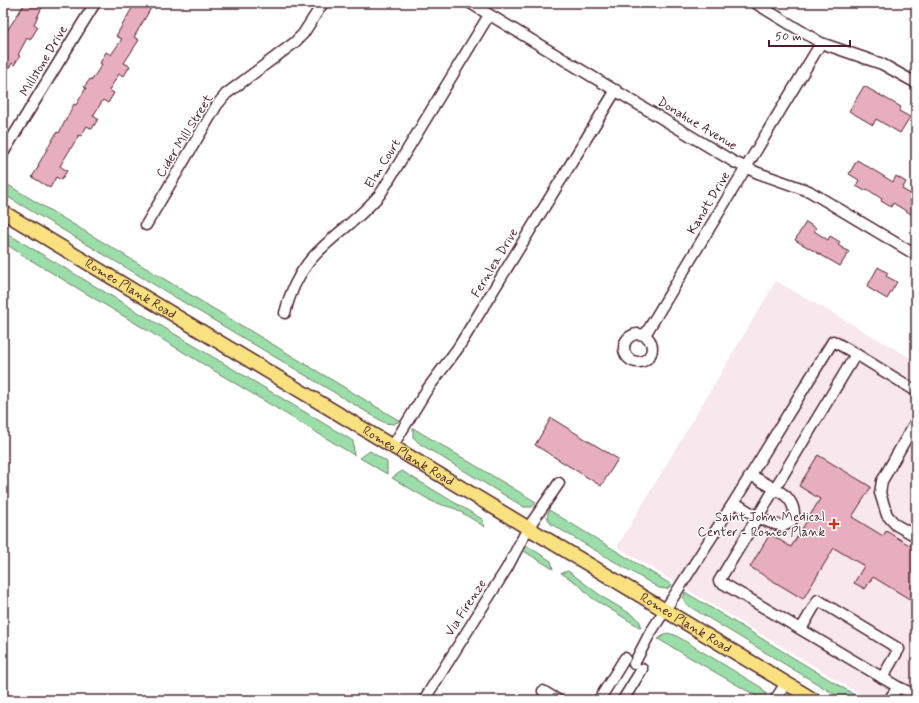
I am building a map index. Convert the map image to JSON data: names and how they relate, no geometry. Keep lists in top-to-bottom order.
{
  "streets": {
    "main road": ["Romeo Plank Road"],
    "street": [
      "Millstone Drive",
      "Donahue Avenue",
      "Cider Mill Street",
      "Elm Court",
      "Kandt Drive",
      "Fernlea Drive",
      "Via Firenze"
    ]
  },
  "crossings": [
    ["Donahue Avenue", "Elm Court"],
    ["Donahue Avenue", "Kandt Drive"],
    ["Donahue Avenue", "Fernlea Drive"],
    ["Fernlea Drive", "Romeo Plank Road"],
    ["Romeo Plank Road", "Via Firenze"]
  ],
  "places": {
    "health": ["Saint John Medical Center - Romeo Plank"]
  },
  "scale_bar": "50 m"
}
